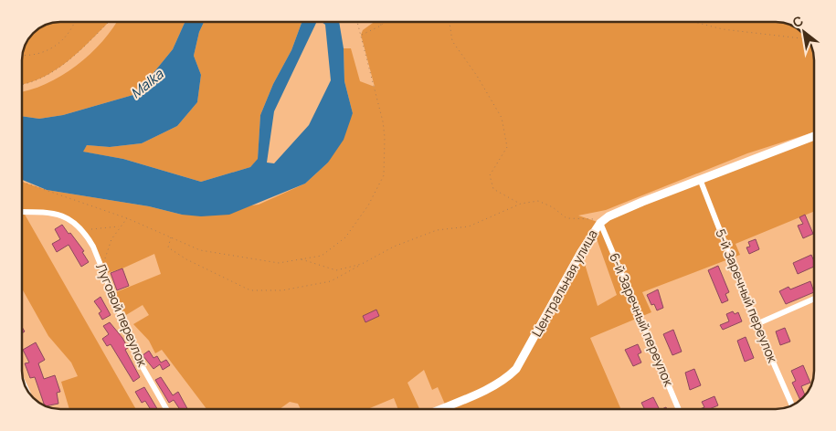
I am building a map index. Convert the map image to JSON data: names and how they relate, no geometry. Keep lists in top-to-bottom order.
{
  "streets": {
    "street": [
      "Центральная улица",
      "5-й Заречный переулок",
      "Луговой переулок",
      "6-й Заречный переулок"
    ]
  },
  "crossings": [
    ["Центральная улица", "5-й Заречный переулок"],
    ["Центральная улица", "6-й Заречный переулок"]
  ],
  "water": ["Malka"],
  "north": "top left"
}
